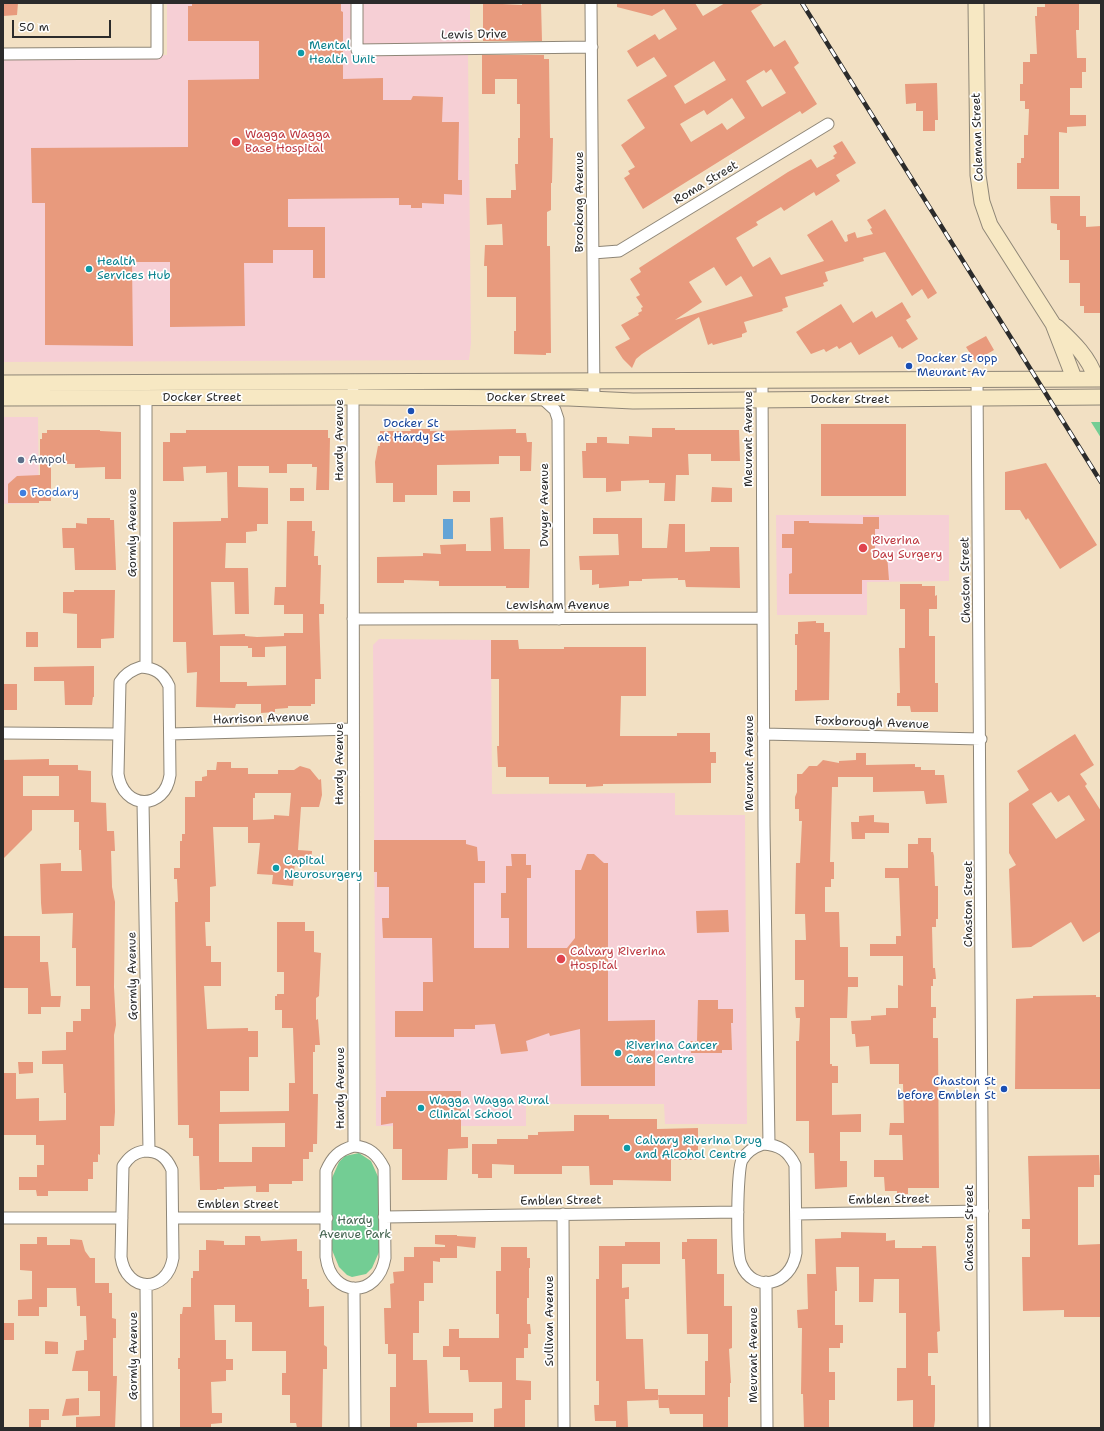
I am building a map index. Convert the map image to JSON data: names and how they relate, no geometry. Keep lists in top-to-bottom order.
{
  "streets": {
    "main road": ["Coleman Street", "Docker Street"],
    "street": [
      "Lewis Drive",
      "Roma Street",
      "Brookong Avenue",
      "Meurant Avenue",
      "Hardy Avenue",
      "Dwyer Avenue",
      "Gormly Avenue",
      "Chaston Street",
      "Lewisham Avenue",
      "Harrison Avenue",
      "Foxborough Avenue",
      "Emblen Street",
      "Sullivan Avenue"
    ]
  },
  "crossings": [
    ["Lewis Drive", "Brookong Avenue"],
    ["Coleman Street", "Docker Street"],
    ["Roma Street", "Brookong Avenue"],
    ["Brookong Avenue", "Docker Street"],
    ["Docker Street", "Meurant Avenue"],
    ["Docker Street", "Hardy Avenue"],
    ["Docker Street", "Dwyer Avenue"],
    ["Docker Street", "Gormly Avenue"],
    ["Docker Street", "Chaston Street"],
    ["Meurant Avenue", "Lewisham Avenue"],
    ["Meurant Avenue", "Foxborough Avenue"],
    ["Hardy Avenue", "Lewisham Avenue"],
    ["Hardy Avenue", "Harrison Avenue"],
    ["Dwyer Avenue", "Lewisham Avenue"],
    ["Chaston Street", "Foxborough Avenue"],
    ["Chaston Street", "Emblen Street"],
    ["Emblen Street", "Sullivan Avenue"]
  ],
  "parks": ["Hardy Avenue Park"],
  "places": [
    "Mental Health Unit",
    "Wagga Wagga Base Hospital",
    "Health Services Hub",
    "Docker St opp Meurant Av",
    "Docker St at Hardy St",
    "Ampol",
    "Foodary",
    "Riverina Day Surgery",
    "Capital Neurosurgery",
    "Calvary Riverina Hospital",
    "Riverina Cancer Care Centre",
    "Chaston St before Emblen St",
    "Wagga Wagga Rural Clinical School",
    "Calvary Riverina Drug and Alcohol Centre"
  ],
  "scale_bar": "50 m"
}
